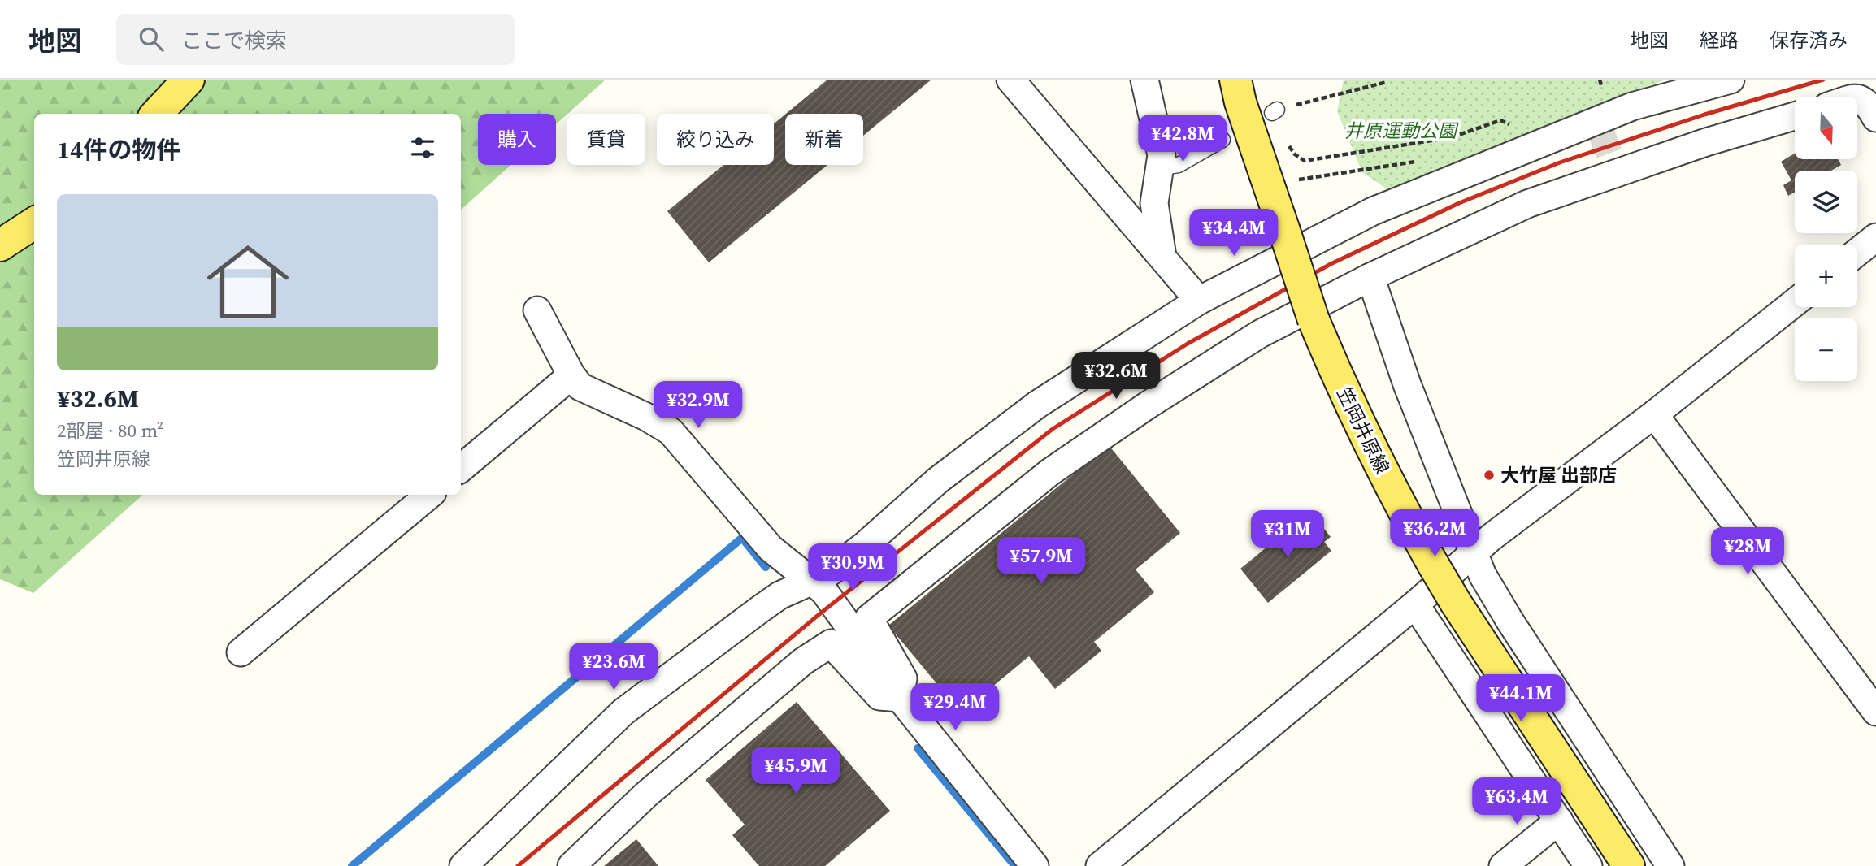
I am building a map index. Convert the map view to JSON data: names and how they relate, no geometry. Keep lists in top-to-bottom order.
{
  "streets": {
    "main road": ["笠岡井原線"]
  },
  "parks": ["井原運動公園"],
  "places": ["大竹屋 出部店"],
  "north": "bottom",
  "page": {
    "header": "地図",
    "search": "ここで検索",
    "nav": ["地図", "経路", "保存済み"],
    "map_buttons": ["+", "−"],
    "chip": [
      "購入",
      "賃貸",
      "絞り込み",
      "新着"
    ],
    "heading": "14件の物件",
    "price": [
      "¥42.8M",
      "¥34.4M",
      "¥32.6M",
      "¥32.9M",
      "¥36.2M",
      "¥31M",
      "¥28M",
      "¥57.9M",
      "¥30.9M",
      "¥23.6M",
      "¥44.1M",
      "¥29.4M",
      "¥45.9M",
      "¥63.4M"
    ],
    "list": [
      {
        "name": "¥32.6M",
        "note": "2部屋 · 80 m² · 笠岡井原線"
      }
    ]
  }
}
